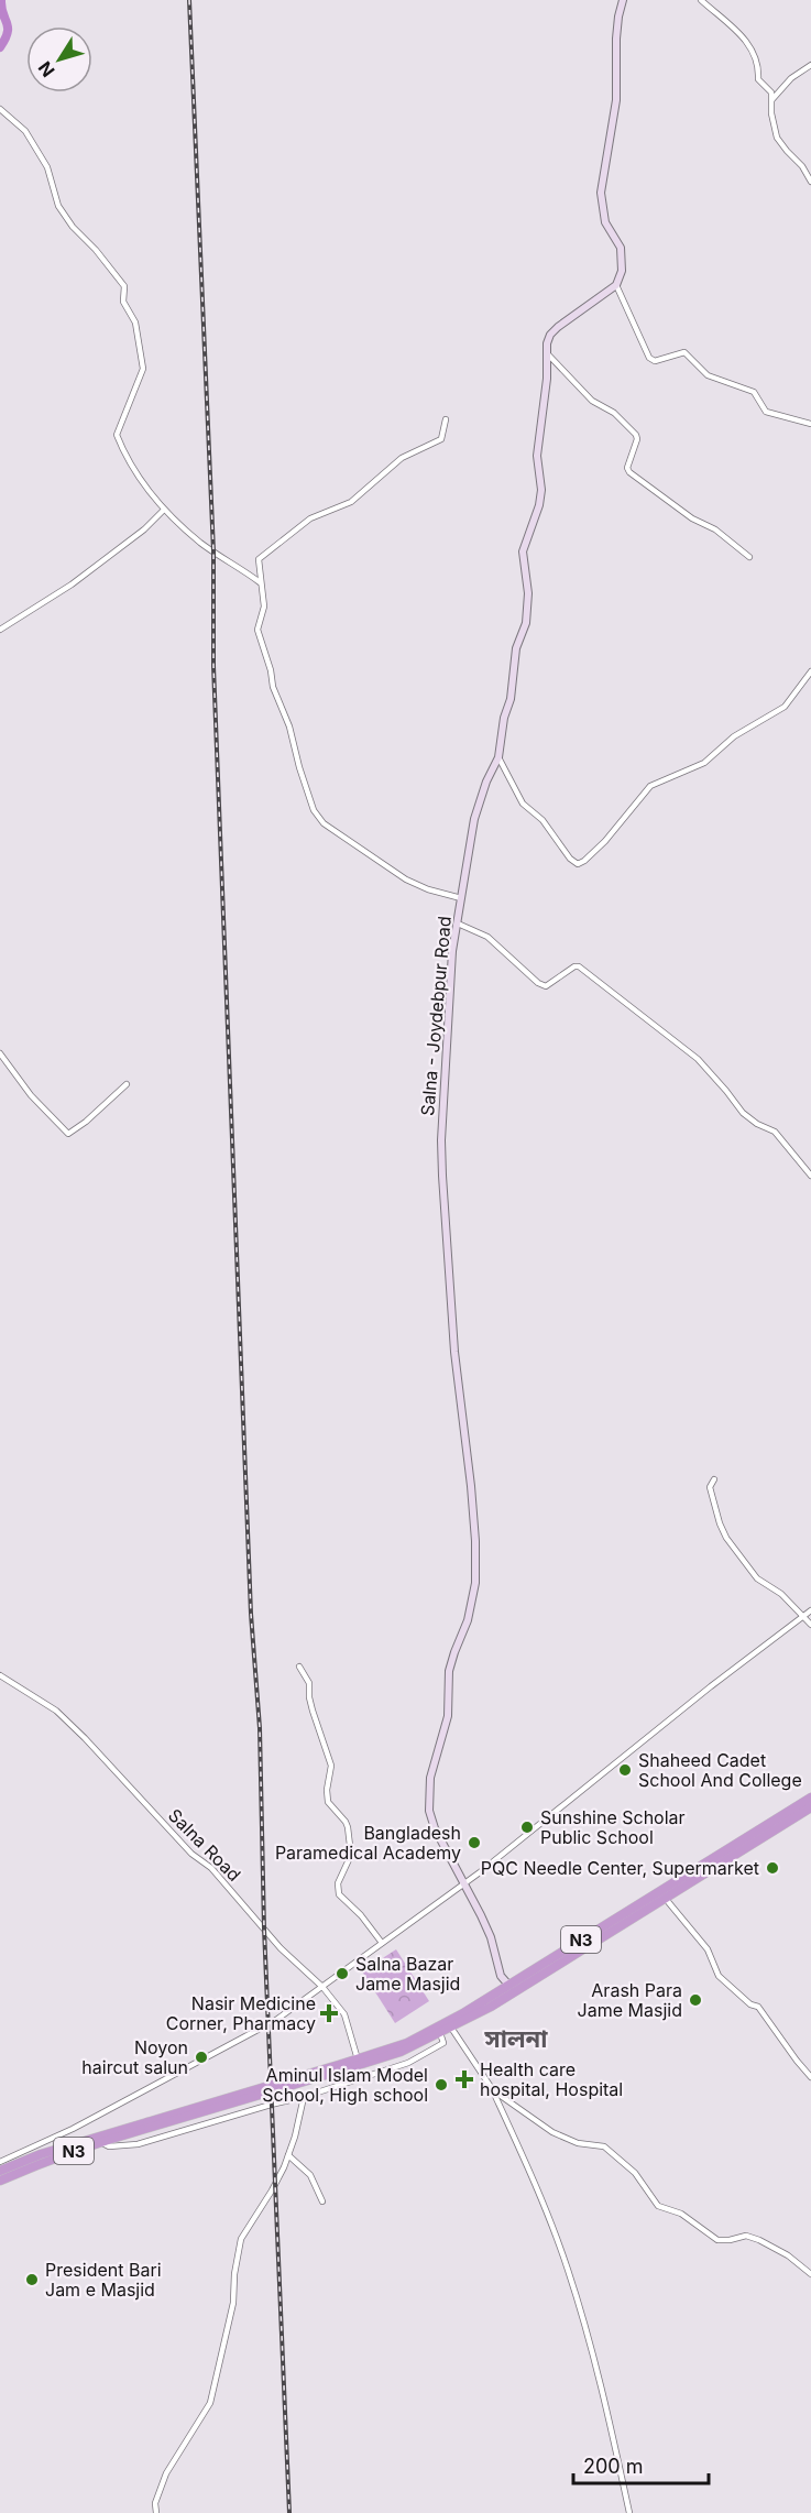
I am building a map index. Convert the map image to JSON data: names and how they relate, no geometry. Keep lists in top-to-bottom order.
{
  "streets": {
    "highway": ["N3"],
    "main road": ["Salna - Joydebpur Road"],
    "street": ["Salna Road"]
  },
  "crossings": [
    ["Salna - Joydebpur Road", "N3"],
    ["Salna Road", "N3"]
  ],
  "districts": ["সালনা"],
  "places": {
    "other": [
      "Shaheed Cadet School And College",
      "Sunshine Scholar Public School",
      "Bangladesh Paramedical Academy",
      "PQC Needle Center, Supermarket",
      "Salna Bazar Jame Masjid",
      "Arash Para Jame Masjid",
      "Noyon haircut salun",
      "Aminul Islam Model School, High school",
      "President Bari Jam e Masjid"
    ],
    "health": ["Nasir Medicine Corner, Pharmacy", "Health care hospital, Hospital"]
  },
  "scale_bar": "200 m",
  "north": "bottom left"
}
